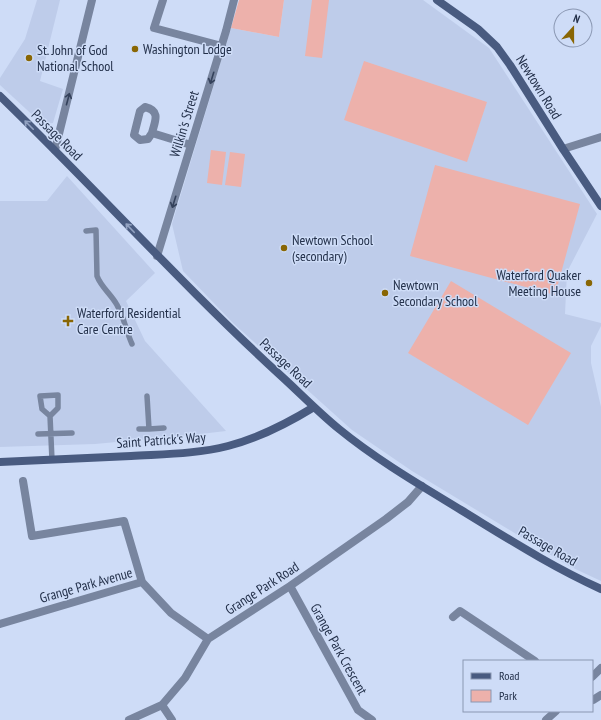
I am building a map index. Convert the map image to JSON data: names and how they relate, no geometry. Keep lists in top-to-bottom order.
{
  "streets": {
    "main road": ["Newtown Road", "Passage Road", "Saint Patrick's Way"],
    "street": [
      "Wilkin's Street",
      "Grange Park Avenue",
      "Grange Park Road",
      "Grange Park Crescent"
    ]
  },
  "crossings": [
    ["Wilkin's Street", "Passage Road"],
    ["Passage Road", "Saint Patrick's Way"],
    ["Passage Road", "Grange Park Road"],
    ["Grange Park Avenue", "Grange Park Road"],
    ["Grange Park Road", "Grange Park Crescent"]
  ],
  "one_way": ["Wilkin's Street"],
  "places": {
    "other": [
      "Washington Lodge",
      "St. John of God National School",
      "Newtown School (secondary)",
      "Waterford Quaker Meeting House",
      "Newtown Secondary School"
    ],
    "health": ["Waterford Residential Care Centre"]
  },
  "legend": ["Road", "Park"],
  "north": "top"
}
